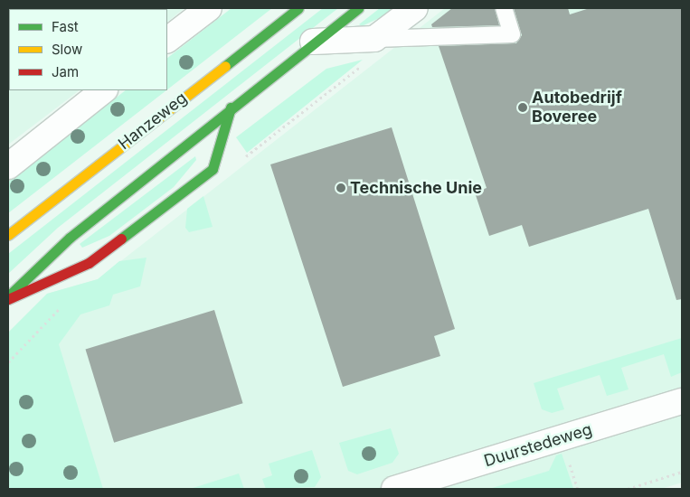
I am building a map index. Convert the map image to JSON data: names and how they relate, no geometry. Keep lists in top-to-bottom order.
{
  "streets": {
    "main road": ["Hanzeweg"],
    "street": ["Duurstedeweg"]
  },
  "places": ["Autobedrijf Boveree", "Technische Unie"],
  "legend": ["Fast", "Slow", "Jam"]
}
